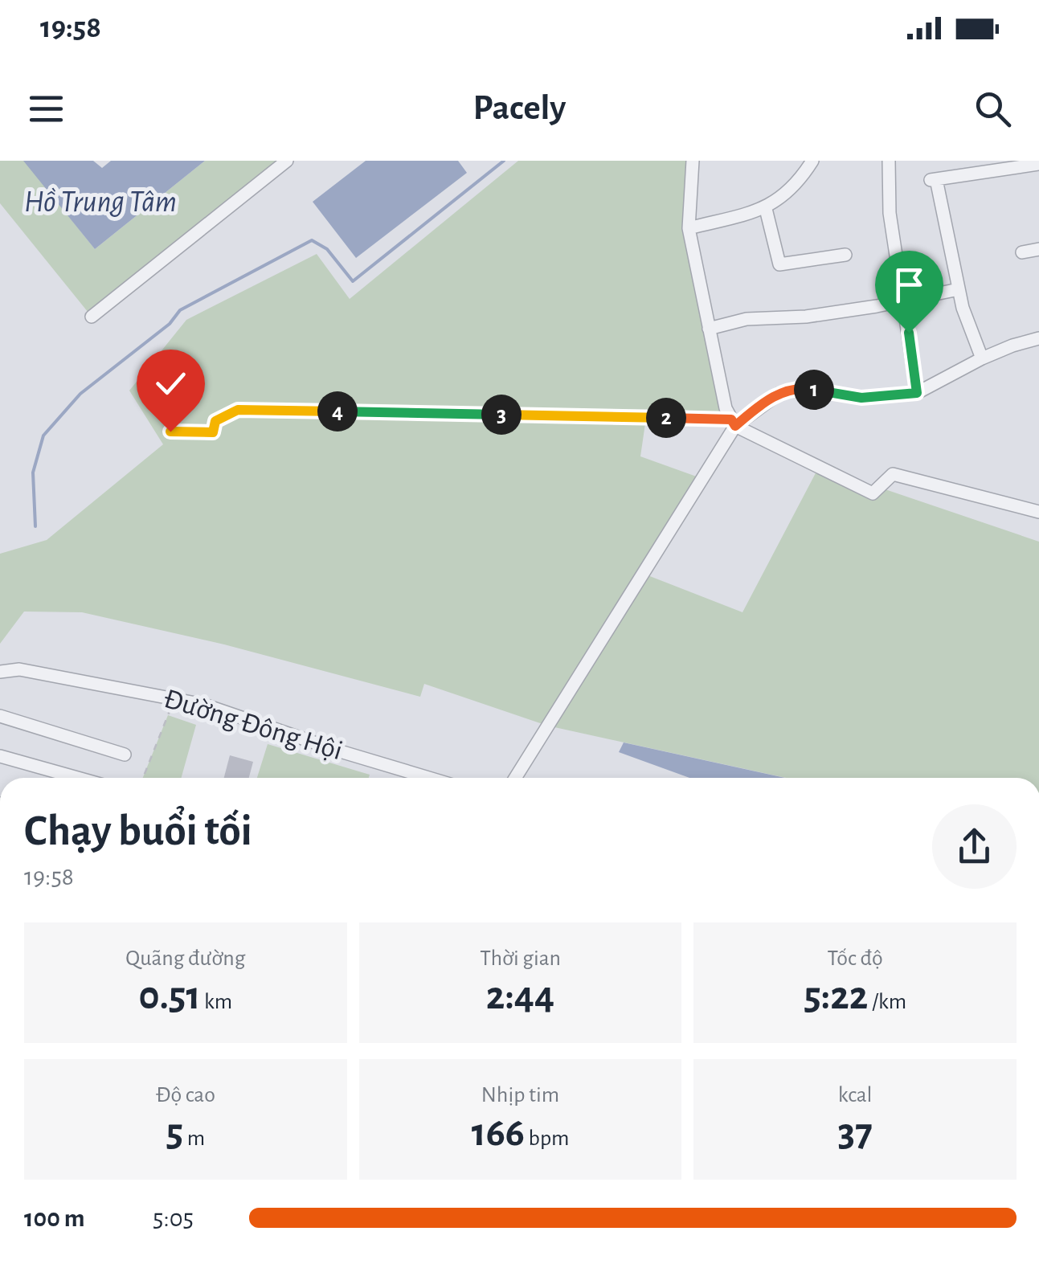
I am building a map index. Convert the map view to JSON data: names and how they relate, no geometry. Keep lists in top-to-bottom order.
{
  "streets": {
    "street": ["Đường Đông Hội"]
  },
  "water": ["Hồ Trung Tâm"],
  "page": {
    "status": "19:58",
    "header": "Pacely",
    "pins": [
      "1",
      "4",
      "3",
      "2"
    ],
    "heading": ["Chạy buổi tối", "19:58"],
    "stats": [
      ["Quãng đường", "0.51 km"],
      ["Thời gian", "2:44"],
      ["Tốc độ", "5:22 /km"],
      ["Độ cao", "5 m"],
      ["Nhịp tim", "166 bpm"],
      ["kcal", "37"]
    ],
    "list": [
      {
        "name": "100 m",
        "note": "5:05"
      }
    ]
  }
}
